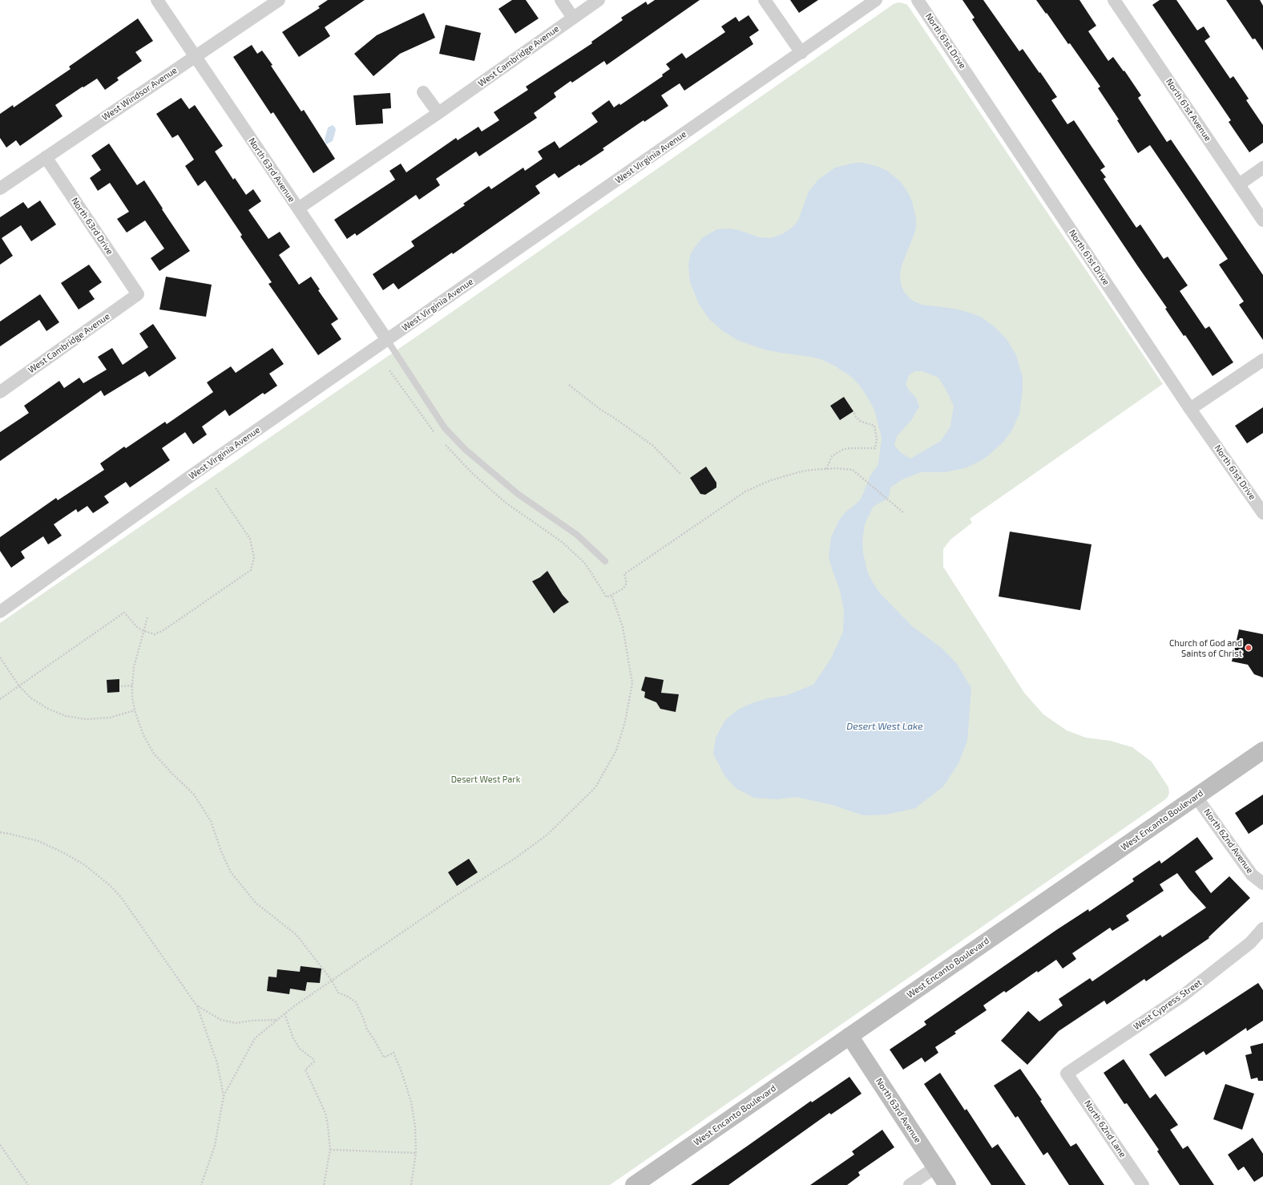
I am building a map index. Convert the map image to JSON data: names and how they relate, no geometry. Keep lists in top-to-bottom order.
{
  "streets": {
    "street": [
      "North 61st Drive",
      "West Cambridge Avenue",
      "West Windsor Avenue",
      "North 61st Avenue",
      "West Virginia Avenue",
      "North 63rd Avenue",
      "North 63rd Drive",
      "West Encanto Boulevard",
      "North 62nd Avenue",
      "West Cypress Street",
      "North 62nd Lane"
    ]
  },
  "crossings": [
    ["West Cambridge Avenue", "North 63rd Avenue"],
    ["West Cambridge Avenue", "North 63rd Drive"],
    ["West Windsor Avenue", "North 63rd Avenue"],
    ["West Windsor Avenue", "North 63rd Drive"],
    ["West Virginia Avenue", "North 63rd Avenue"],
    ["North 63rd Avenue", "West Encanto Boulevard"],
    ["West Encanto Boulevard", "North 62nd Avenue"],
    ["West Cypress Street", "North 62nd Lane"]
  ],
  "water": ["Desert West Lake"],
  "parks": ["Desert West Park"],
  "places": ["Church of God and Saints of Christ"]
}
